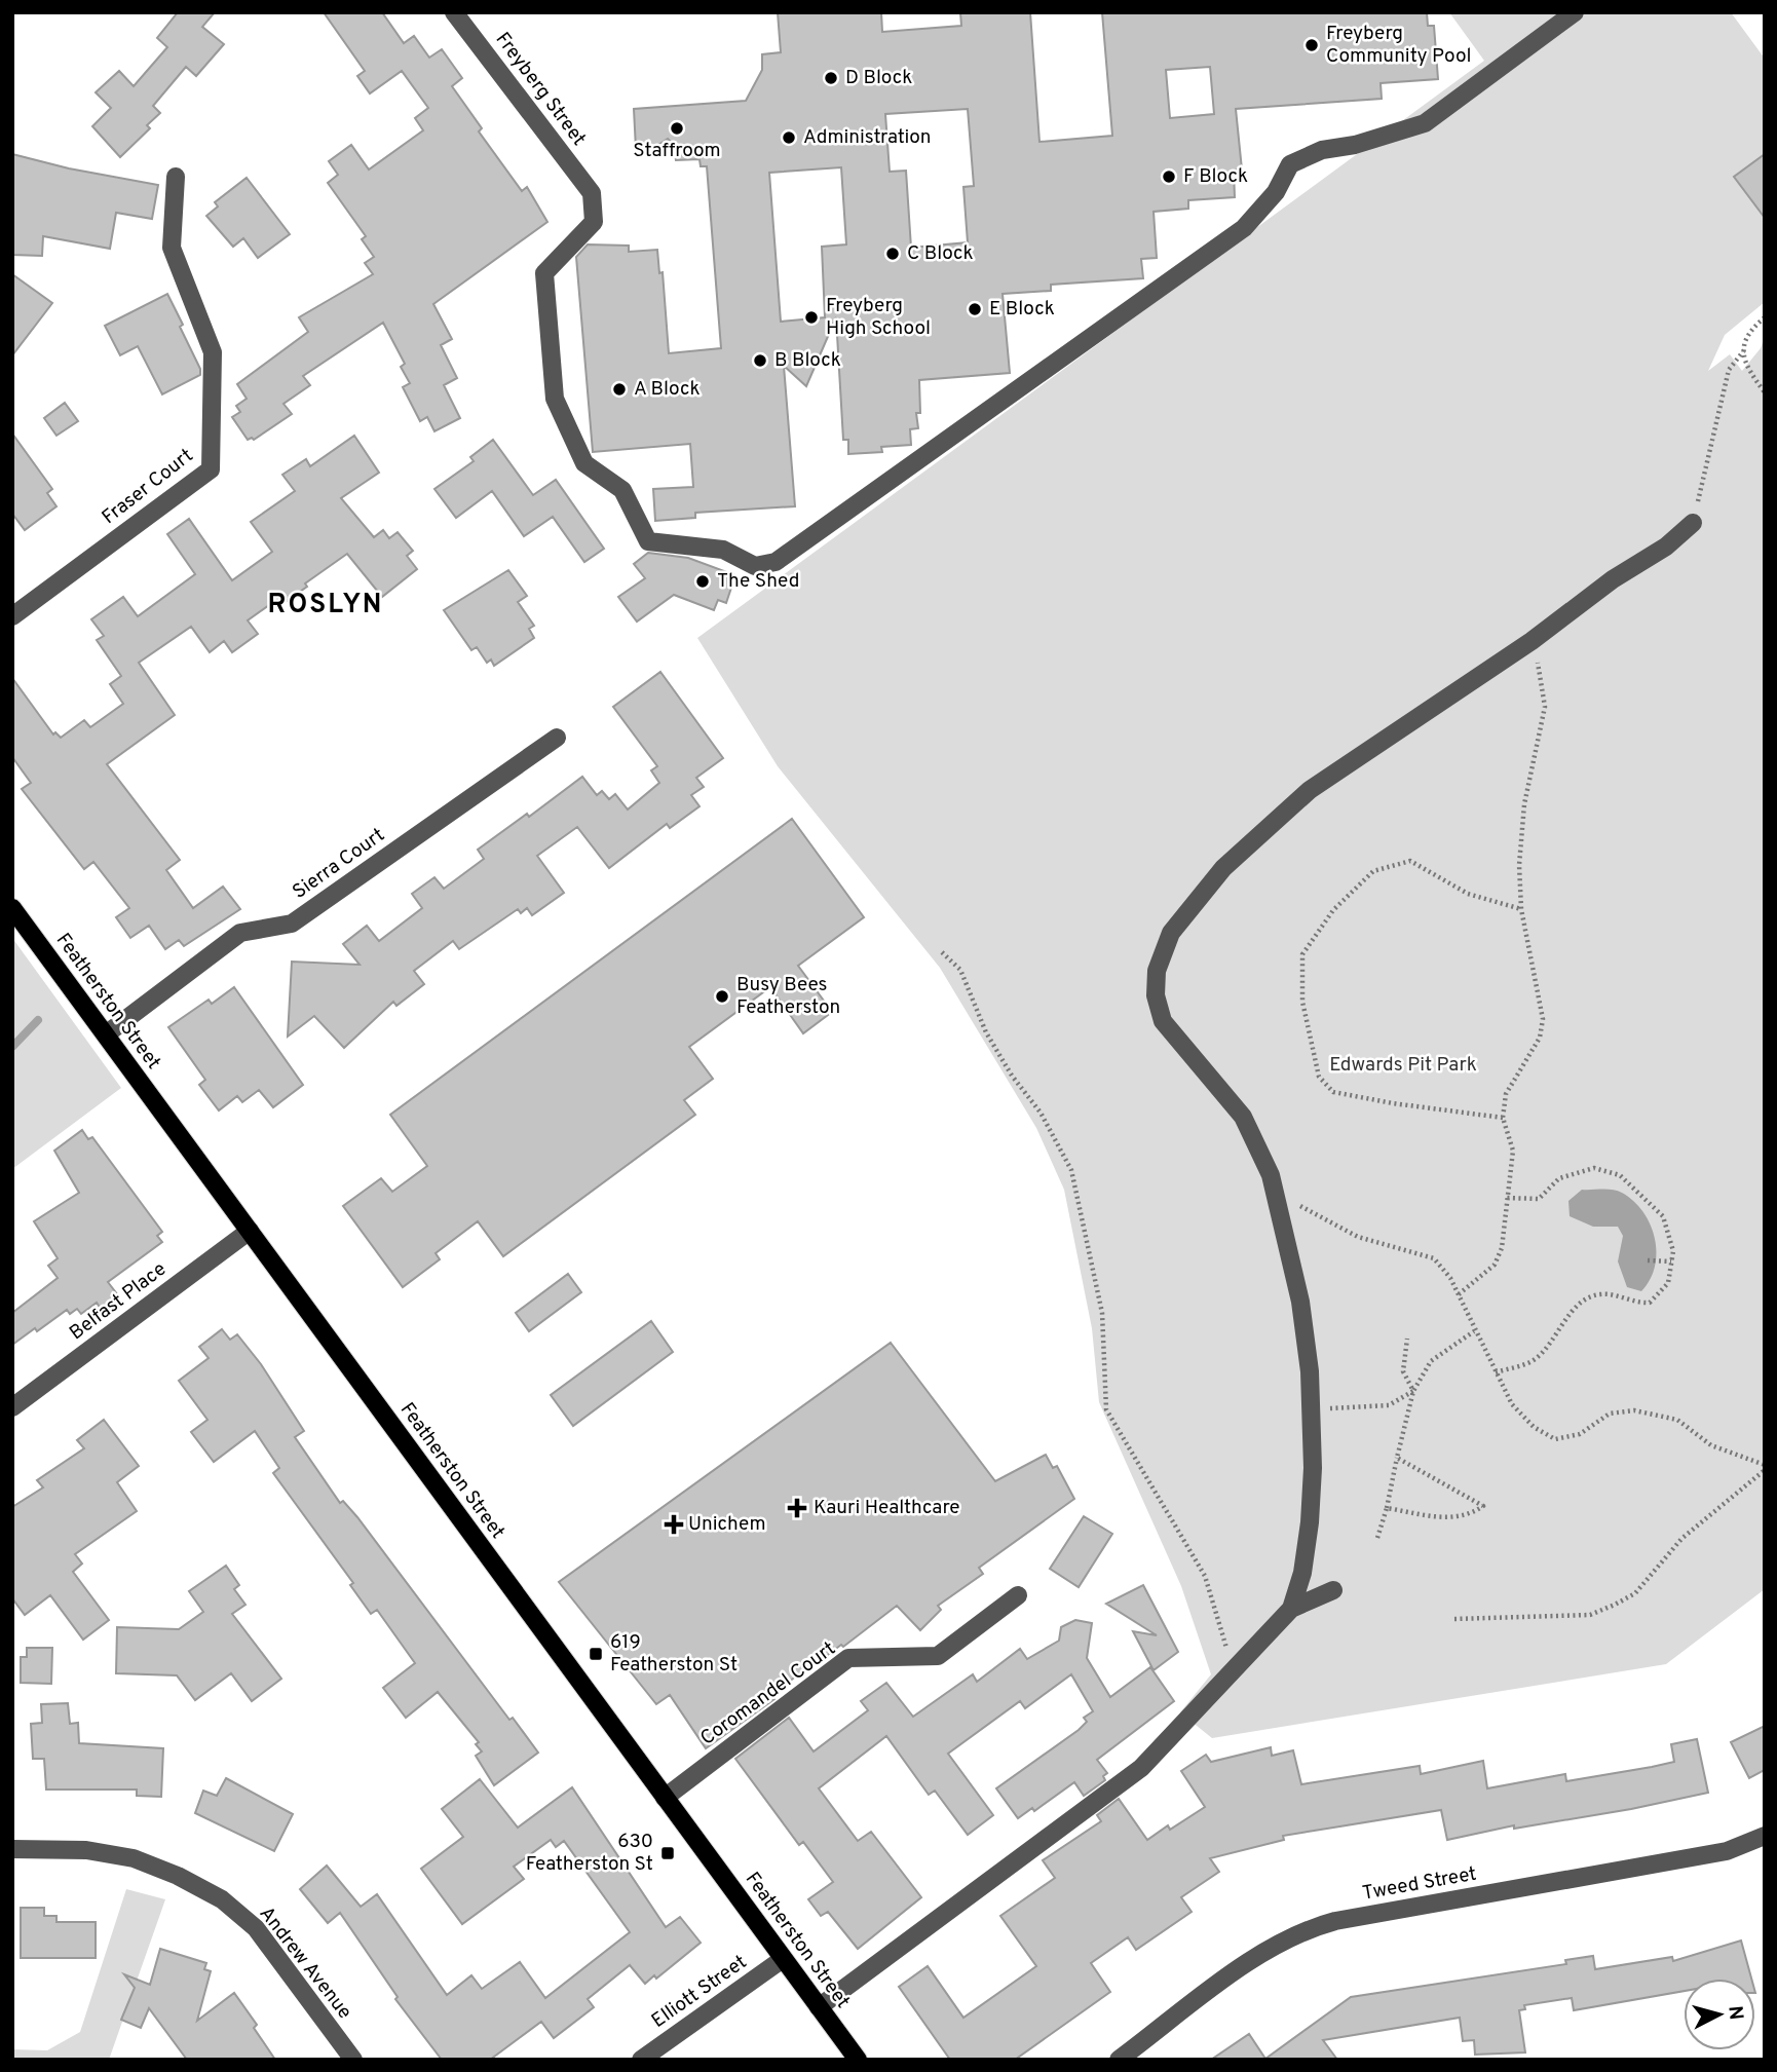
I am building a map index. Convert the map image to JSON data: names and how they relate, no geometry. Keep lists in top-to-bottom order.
{
  "streets": {
    "main road": ["Featherston Street"],
    "street": [
      "Freyberg Street",
      "Fraser Court",
      "Sierra Court",
      "Belfast Place",
      "Coromandel Court",
      "Tweed Street",
      "Andrew Avenue",
      "Elliott Street"
    ]
  },
  "crossings": [
    ["Sierra Court", "Featherston Street"],
    ["Featherston Street", "Belfast Place"],
    ["Featherston Street", "Coromandel Court"],
    ["Featherston Street", "Elliott Street"]
  ],
  "districts": ["ROSLYN"],
  "parks": ["Edwards Pit Park"],
  "places": {
    "other": [
      "Freyberg Community Pool",
      "D Block",
      "Staffroom",
      "Administration",
      "F Block",
      "C Block",
      "E Block",
      "Freyberg High School",
      "B Block",
      "A Block",
      "The Shed",
      "Busy Bees Featherston"
    ],
    "health": ["Kauri Healthcare", "Unichem"],
    "transit": ["619 Featherston St", "630 Featherston St"]
  },
  "north": "right"
}
